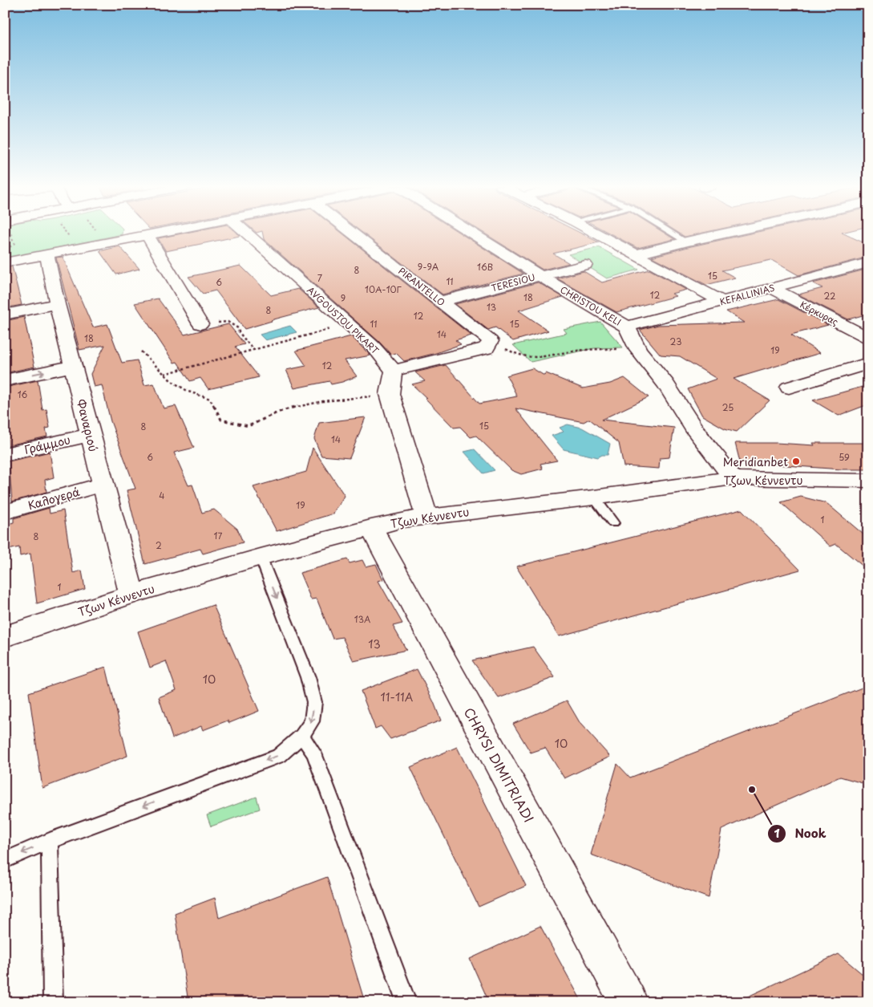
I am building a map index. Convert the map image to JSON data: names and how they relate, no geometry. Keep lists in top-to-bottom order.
{
  "streets": {
    "street": [
      "TERESIOU",
      "PIRANTELLO",
      "KEFALLINIAS",
      "CHRISTOU KELI",
      "Κέρκυρας",
      "AVGOUSTOU PIKART",
      "Φαναριού",
      "Γράμμου",
      "Τζων Κέννεντυ",
      "Καλογερά",
      "CHRYSI DIMITRIADI"
    ]
  },
  "crossings": [
    ["TERESIOU", "PIRANTELLO"],
    ["TERESIOU", "CHRISTOU KELI"],
    ["KEFALLINIAS", "CHRISTOU KELI"],
    ["KEFALLINIAS", "Κέρκυρας"],
    ["CHRISTOU KELI", "Τζων Κέννεντυ"],
    ["Φαναριού", "Γράμμου"],
    ["Φαναριού", "Τζων Κέννεντυ"],
    ["Φαναριού", "Καλογερά"],
    ["Τζων Κέννεντυ", "CHRYSI DIMITRIADI"]
  ],
  "places": ["Meridianbet", "Nook"],
  "house_numbers": [
    "9-9A",
    "16B",
    "8",
    "15",
    "7",
    "11",
    "6",
    "10Α-10Γ",
    "12",
    "22",
    "18",
    "9",
    "13",
    "8",
    "12",
    "11",
    "15",
    "14",
    "18",
    "23",
    "19",
    "12",
    "16",
    "25",
    "15",
    "8",
    "14",
    "6",
    "59",
    "4",
    "19",
    "1",
    "17",
    "8",
    "2",
    "1",
    "13A",
    "13",
    "10",
    "11-11A",
    "10"
  ]
}
